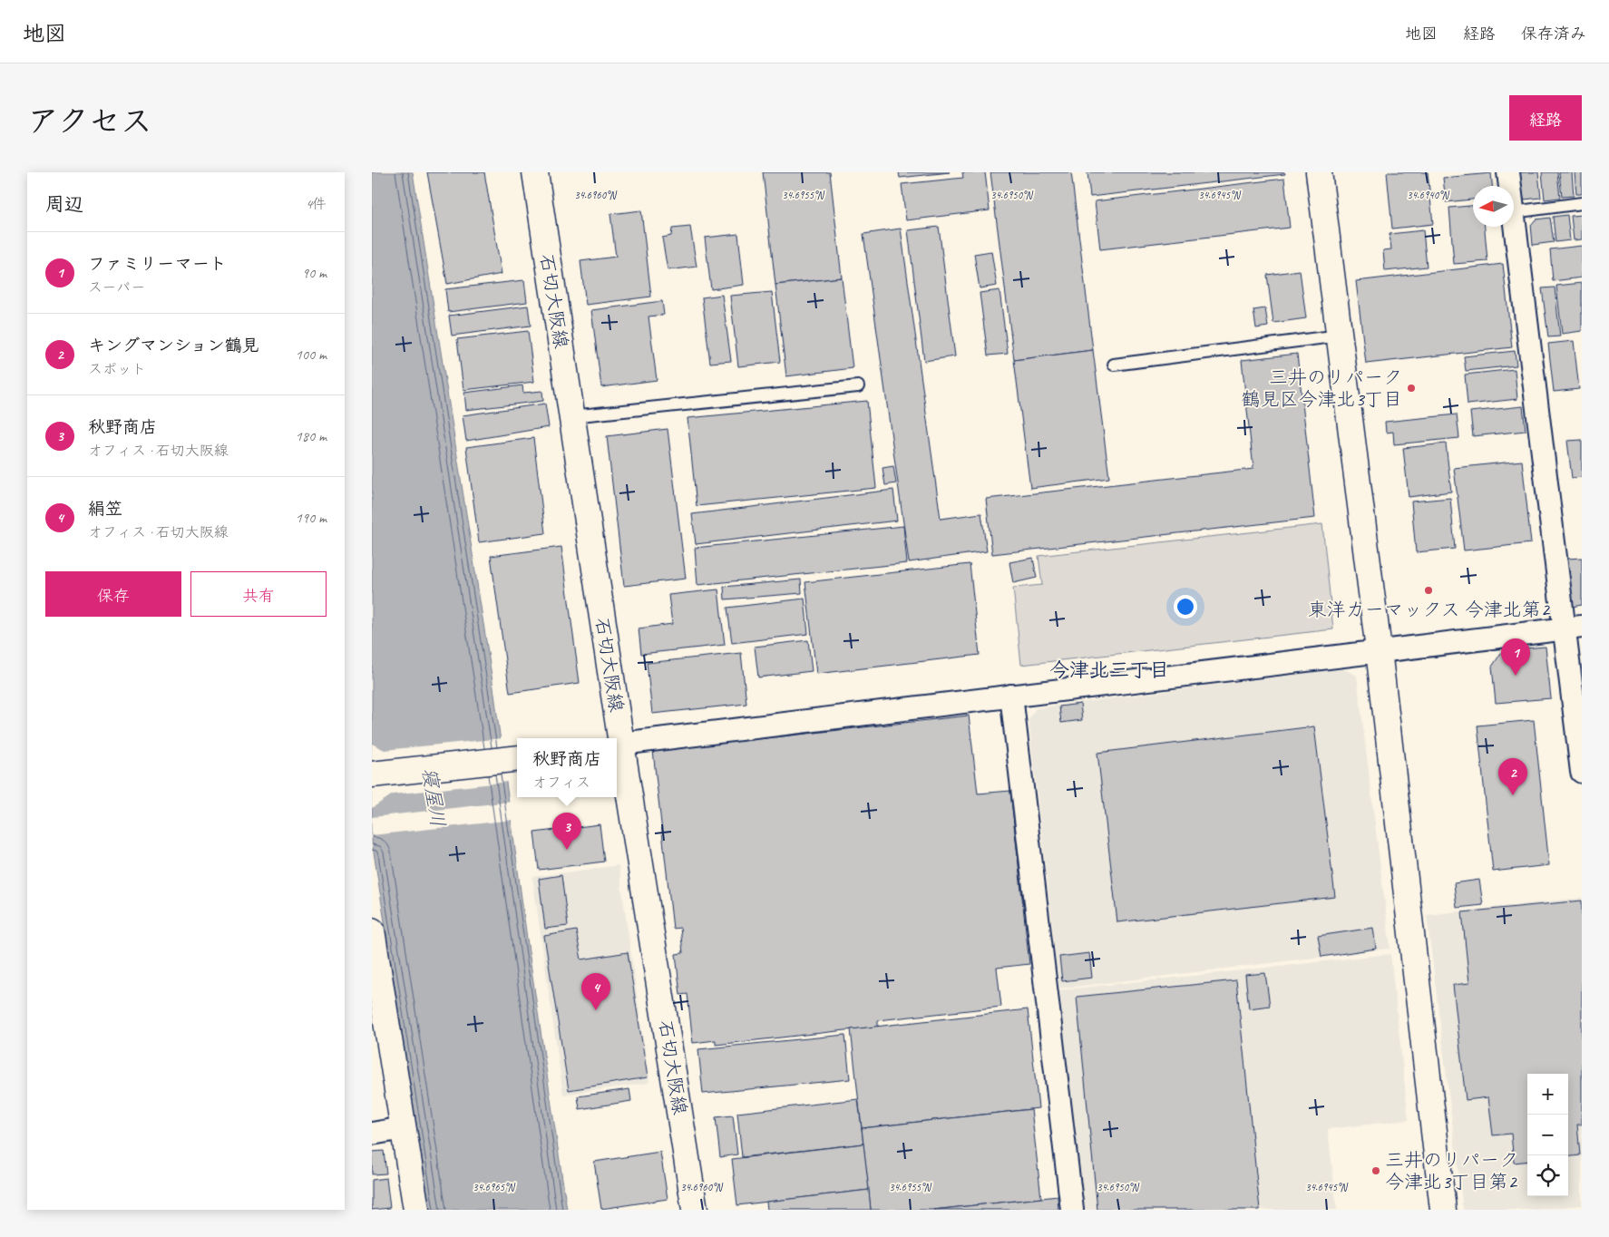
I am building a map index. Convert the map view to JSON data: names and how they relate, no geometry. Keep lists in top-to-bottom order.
{
  "streets": {
    "street": ["石切大阪線"]
  },
  "districts": ["今津北三丁目"],
  "water": ["寝屋川"],
  "places": ["三井のリパーク 鶴見区今津北3丁目", "東洋カーマックス 今津北第2", "三井のリパーク 今津北3丁目第2"],
  "north": "left",
  "page": {
    "header": "地図",
    "nav": ["地図", "経路", "保存済み"],
    "title": "アクセス",
    "buttons": [
      "経路",
      ["保存", "共有"]
    ],
    "heading": ["周辺", "4件"],
    "list": [
      {
        "mark": "1",
        "name": "ファミリーマート",
        "note": "スーパー",
        "value": "90 m"
      },
      {
        "mark": "2",
        "name": "キングマンション鶴見",
        "note": "スポット",
        "value": "100 m"
      },
      {
        "mark": "3",
        "name": "秋野商店",
        "note": "オフィス · 石切大阪線",
        "value": "180 m"
      },
      {
        "mark": "4",
        "name": "絹笠",
        "note": "オフィス · 石切大阪線",
        "value": "190 m"
      }
    ],
    "pins": [
      "1",
      "2",
      "3",
      "4"
    ],
    "popup": ["秋野商店", "オフィス"],
    "map_buttons": ["+", "−"]
  },
  "coordinates": [
    "34.6960°N",
    "34.6955°N",
    "34.6950°N",
    "34.6945°N",
    "34.6940°N",
    "34.6965°N"
  ]
}
